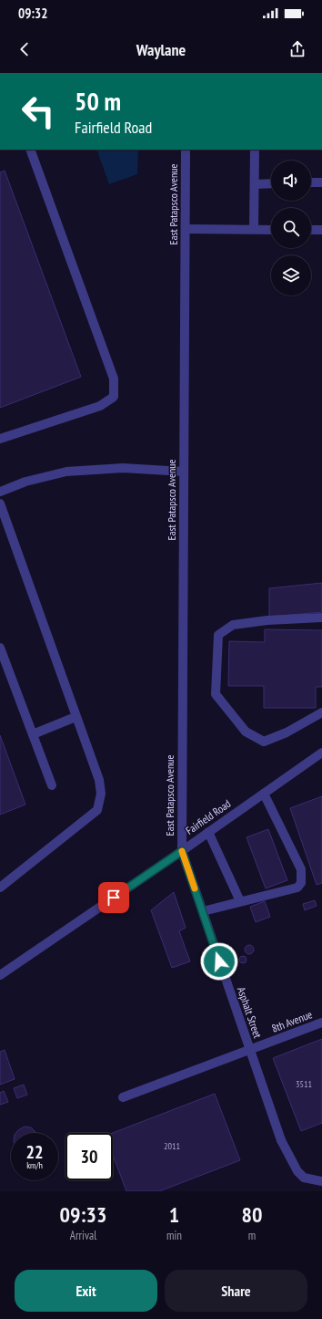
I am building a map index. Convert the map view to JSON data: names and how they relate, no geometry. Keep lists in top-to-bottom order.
{
  "streets": {
    "street": [
      "East Patapsco Avenue",
      "Fairfield Road",
      "Asphalt Street",
      "8th Avenue"
    ]
  },
  "crossings": [
    ["East Patapsco Avenue", "Fairfield Road"],
    ["East Patapsco Avenue", "Asphalt Street"],
    ["Fairfield Road", "Asphalt Street"],
    ["Asphalt Street", "8th Avenue"]
  ],
  "house_numbers": ["3511", "2011"],
  "page": {
    "status": "09:32",
    "header": "Waylane",
    "turn": ["50 m", "Fairfield Road"],
    "speed": "22 km/h",
    "limit": "30",
    "eta": [
      "09:33",
      "Arrival",
      "1",
      "min",
      "80",
      "m"
    ],
    "buttons": ["Exit", "Share"]
  }
}
